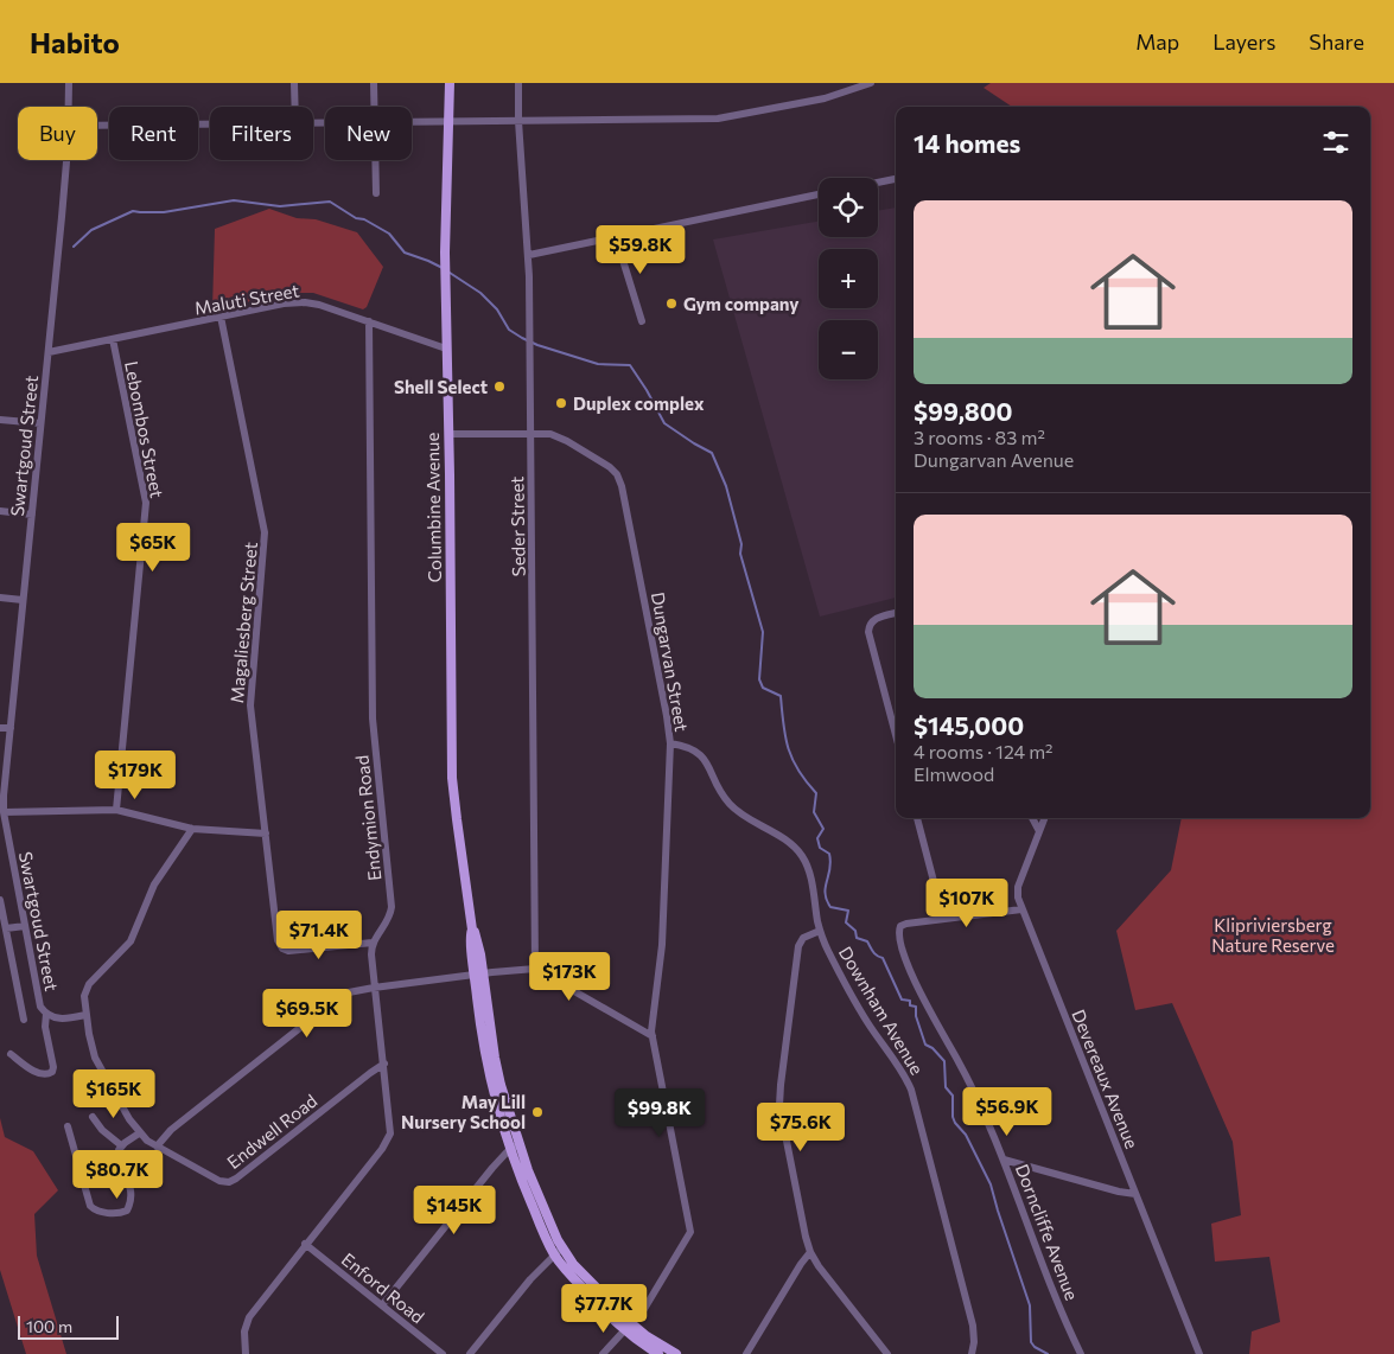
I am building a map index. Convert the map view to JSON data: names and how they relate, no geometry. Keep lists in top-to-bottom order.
{
  "streets": {
    "main road": ["Columbine Avenue"],
    "street": [
      "Maluti Street",
      "Lebombos Street",
      "Swartgoud Street",
      "Seder Street",
      "Magaliesberg Street",
      "Dungarvan Street",
      "Endymion Road",
      "Downham Avenue",
      "Devereaux Avenue",
      "Endwell Road",
      "Dorncliffe Avenue",
      "Enford Road"
    ]
  },
  "crossings": [
    ["Maluti Street", "Lebombos Street"],
    ["Maluti Street", "Swartgoud Street"],
    ["Maluti Street", "Columbine Avenue"],
    ["Maluti Street", "Magaliesberg Street"],
    ["Maluti Street", "Endymion Road"],
    ["Swartgoud Street", "Endwell Road"],
    ["Columbine Avenue", "Dungarvan Street"],
    ["Seder Street", "Dungarvan Street"],
    ["Magaliesberg Street", "Endymion Road"],
    ["Dungarvan Street", "Downham Avenue"]
  ],
  "parks": ["Klipriviersberg Nature Reserve"],
  "places": [
    "Gym company",
    "Shell Select",
    "Duplex complex",
    "May Lill Nursery School"
  ],
  "scale_bar": "100 m",
  "page": {
    "header": "Habito",
    "nav": ["Map", "Layers", "Share"],
    "chip": [
      "Buy",
      "Rent",
      "Filters",
      "New"
    ],
    "heading": "14 homes",
    "map_buttons": ["+", "−"],
    "list": [
      {
        "name": "$99,800",
        "note": "3 rooms · 83 m² · Dungarvan Avenue"
      },
      {
        "name": "$145,000",
        "note": "4 rooms · 124 m² · Elmwood"
      }
    ],
    "price": [
      "$59.8K",
      "$65K",
      "$179K",
      "$107K",
      "$71.4K",
      "$173K",
      "$69.5K",
      "$165K",
      "$56.9K",
      "$99.8K",
      "$75.6K",
      "$80.7K",
      "$145K",
      "$77.7K"
    ],
    "scale": "100 m"
  }
}
